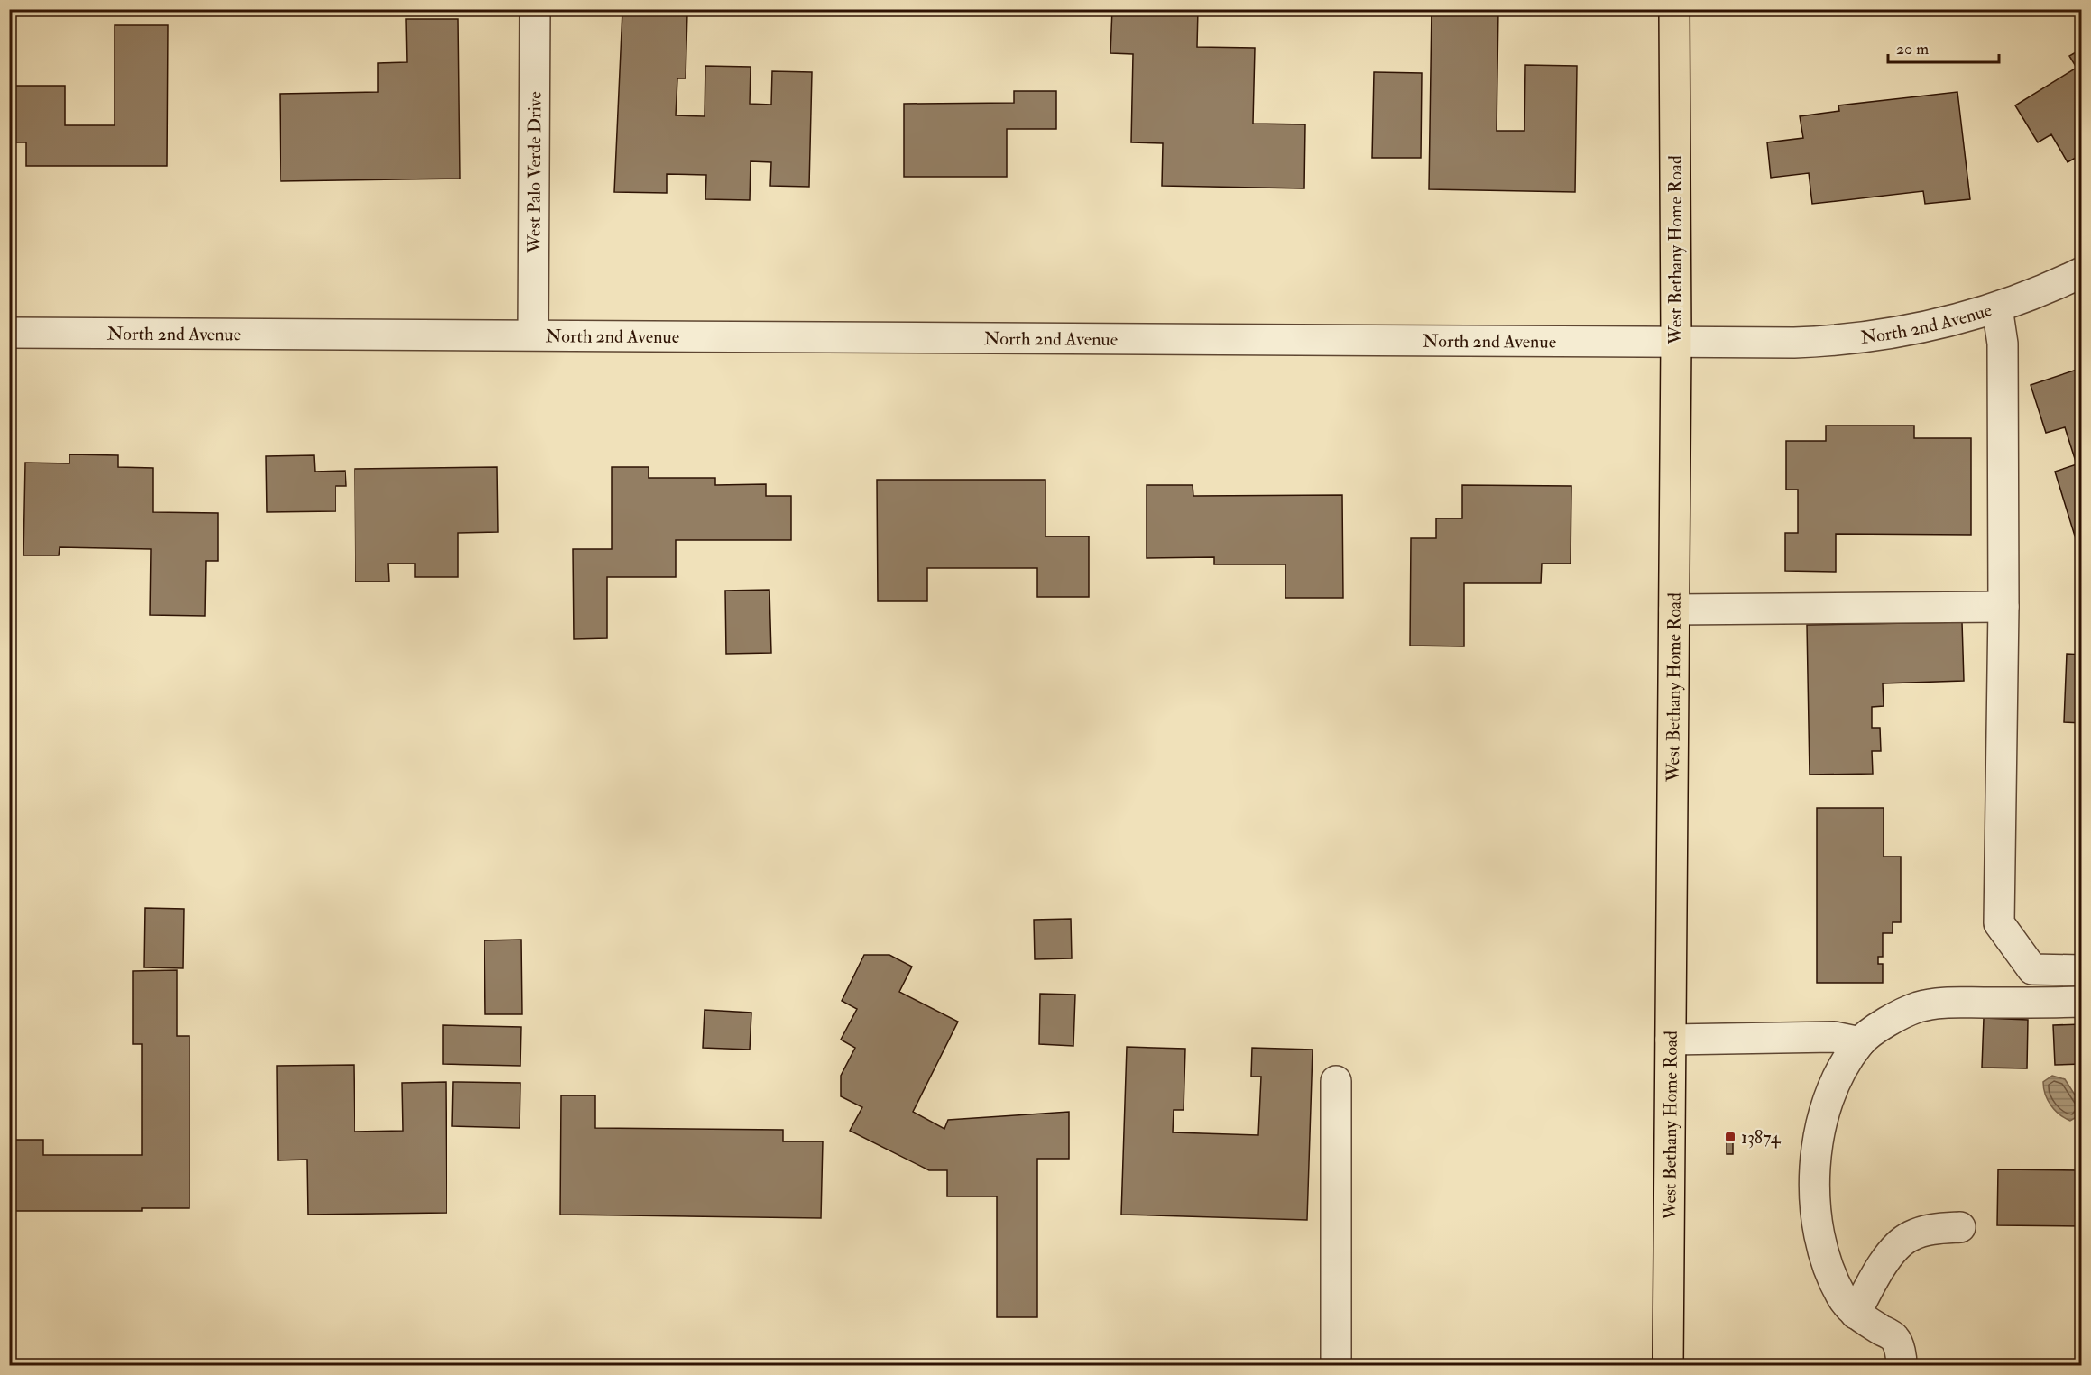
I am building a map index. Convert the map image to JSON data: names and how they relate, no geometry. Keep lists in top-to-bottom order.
{
  "streets": {
    "main road": ["West Bethany Home Road"],
    "street": ["West Palo Verde Drive", "North 2nd Avenue"]
  },
  "crossings": [
    ["West Palo Verde Drive", "North 2nd Avenue"],
    ["West Bethany Home Road", "North 2nd Avenue"]
  ],
  "places": {
    "transit": ["13874"]
  },
  "scale_bar": "20 m"
}
